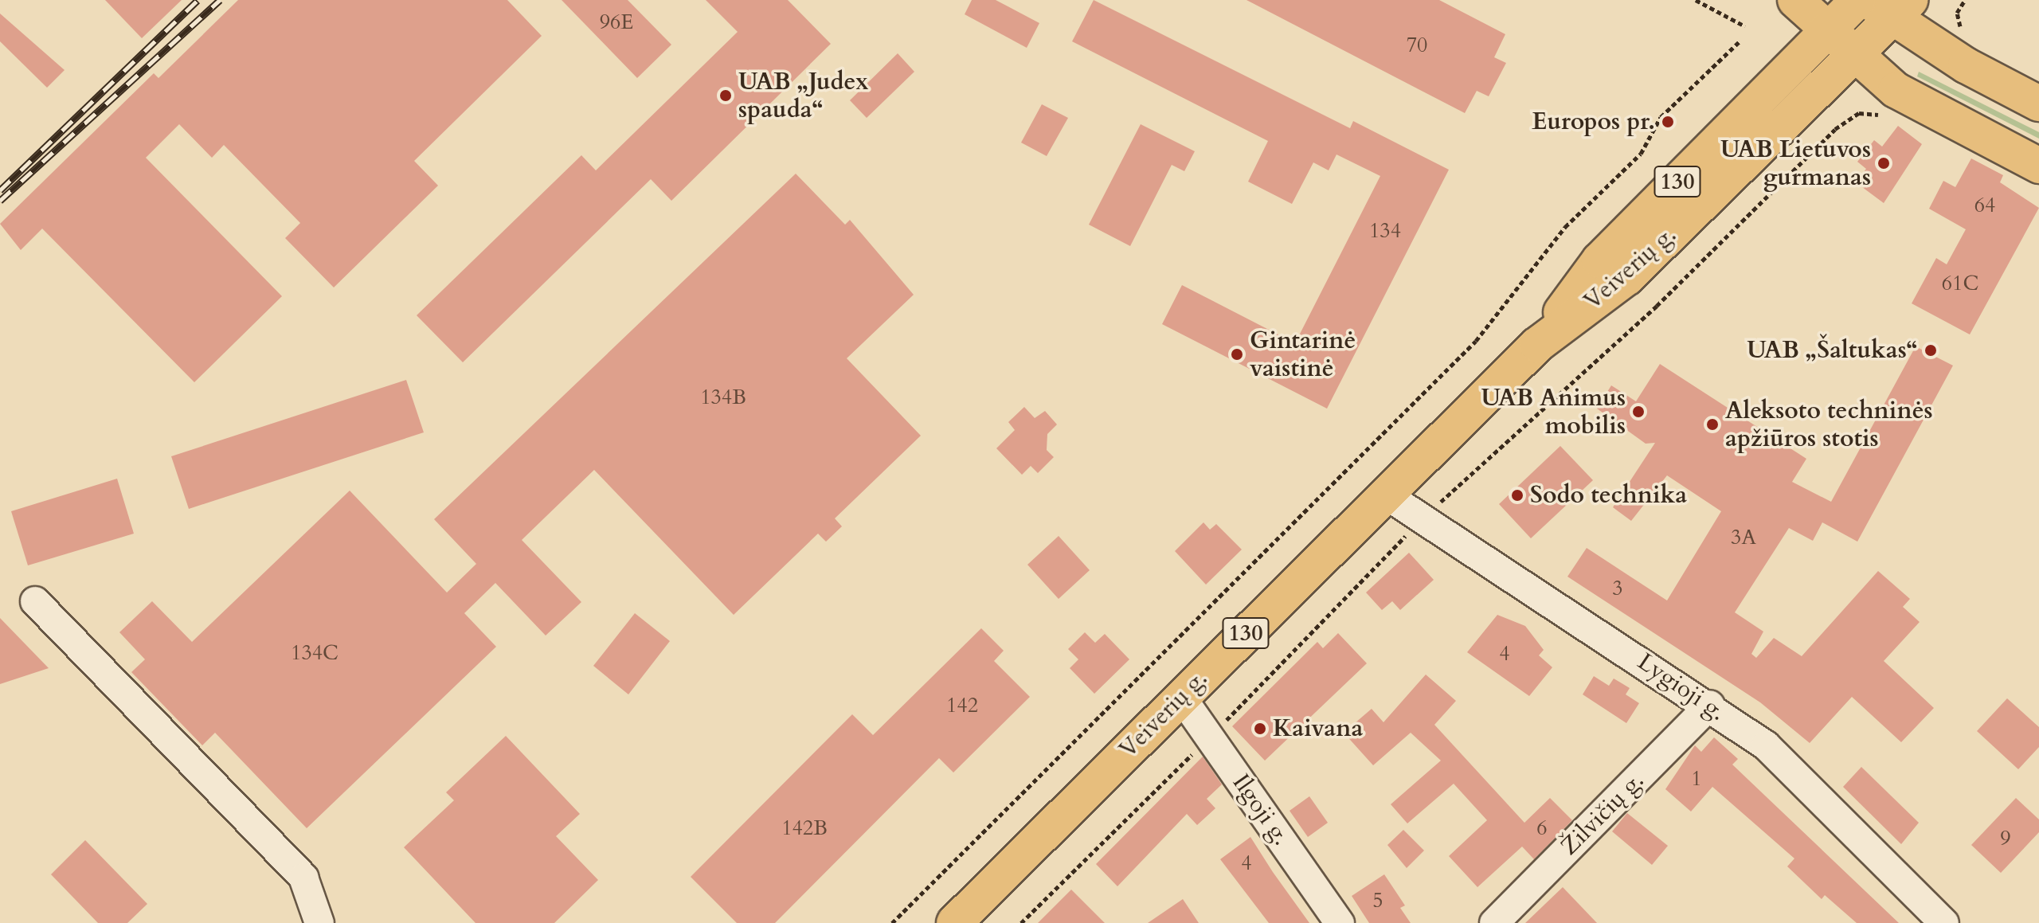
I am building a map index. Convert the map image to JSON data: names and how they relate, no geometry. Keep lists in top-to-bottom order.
{
  "streets": {
    "main road": ["130", "Veiverių g."],
    "street": ["Lygioji g.", "Ilgoji g.", "Žilvičių g."]
  },
  "crossings": [
    ["Veiverių g.", "Lygioji g."],
    ["Veiverių g.", "Ilgoji g."],
    ["Lygioji g.", "Žilvičių g."]
  ],
  "places": [
    "UAB „Judex spauda“",
    "Europos pr.",
    "UAB Lietuvos gurmanas",
    "UAB „Šaltukas“",
    "Gintarinė vaistinė",
    "UAB Animus mobilis",
    "Aleksoto techninės apžiūros stotis",
    "Sodo technika",
    "Kaivana"
  ],
  "house_numbers": [
    "96E",
    "70",
    "64",
    "134",
    "61C",
    "134B",
    "3A",
    "3",
    "134C",
    "4",
    "142",
    "1",
    "142B",
    "6",
    "9",
    "4",
    "5"
  ]
}
